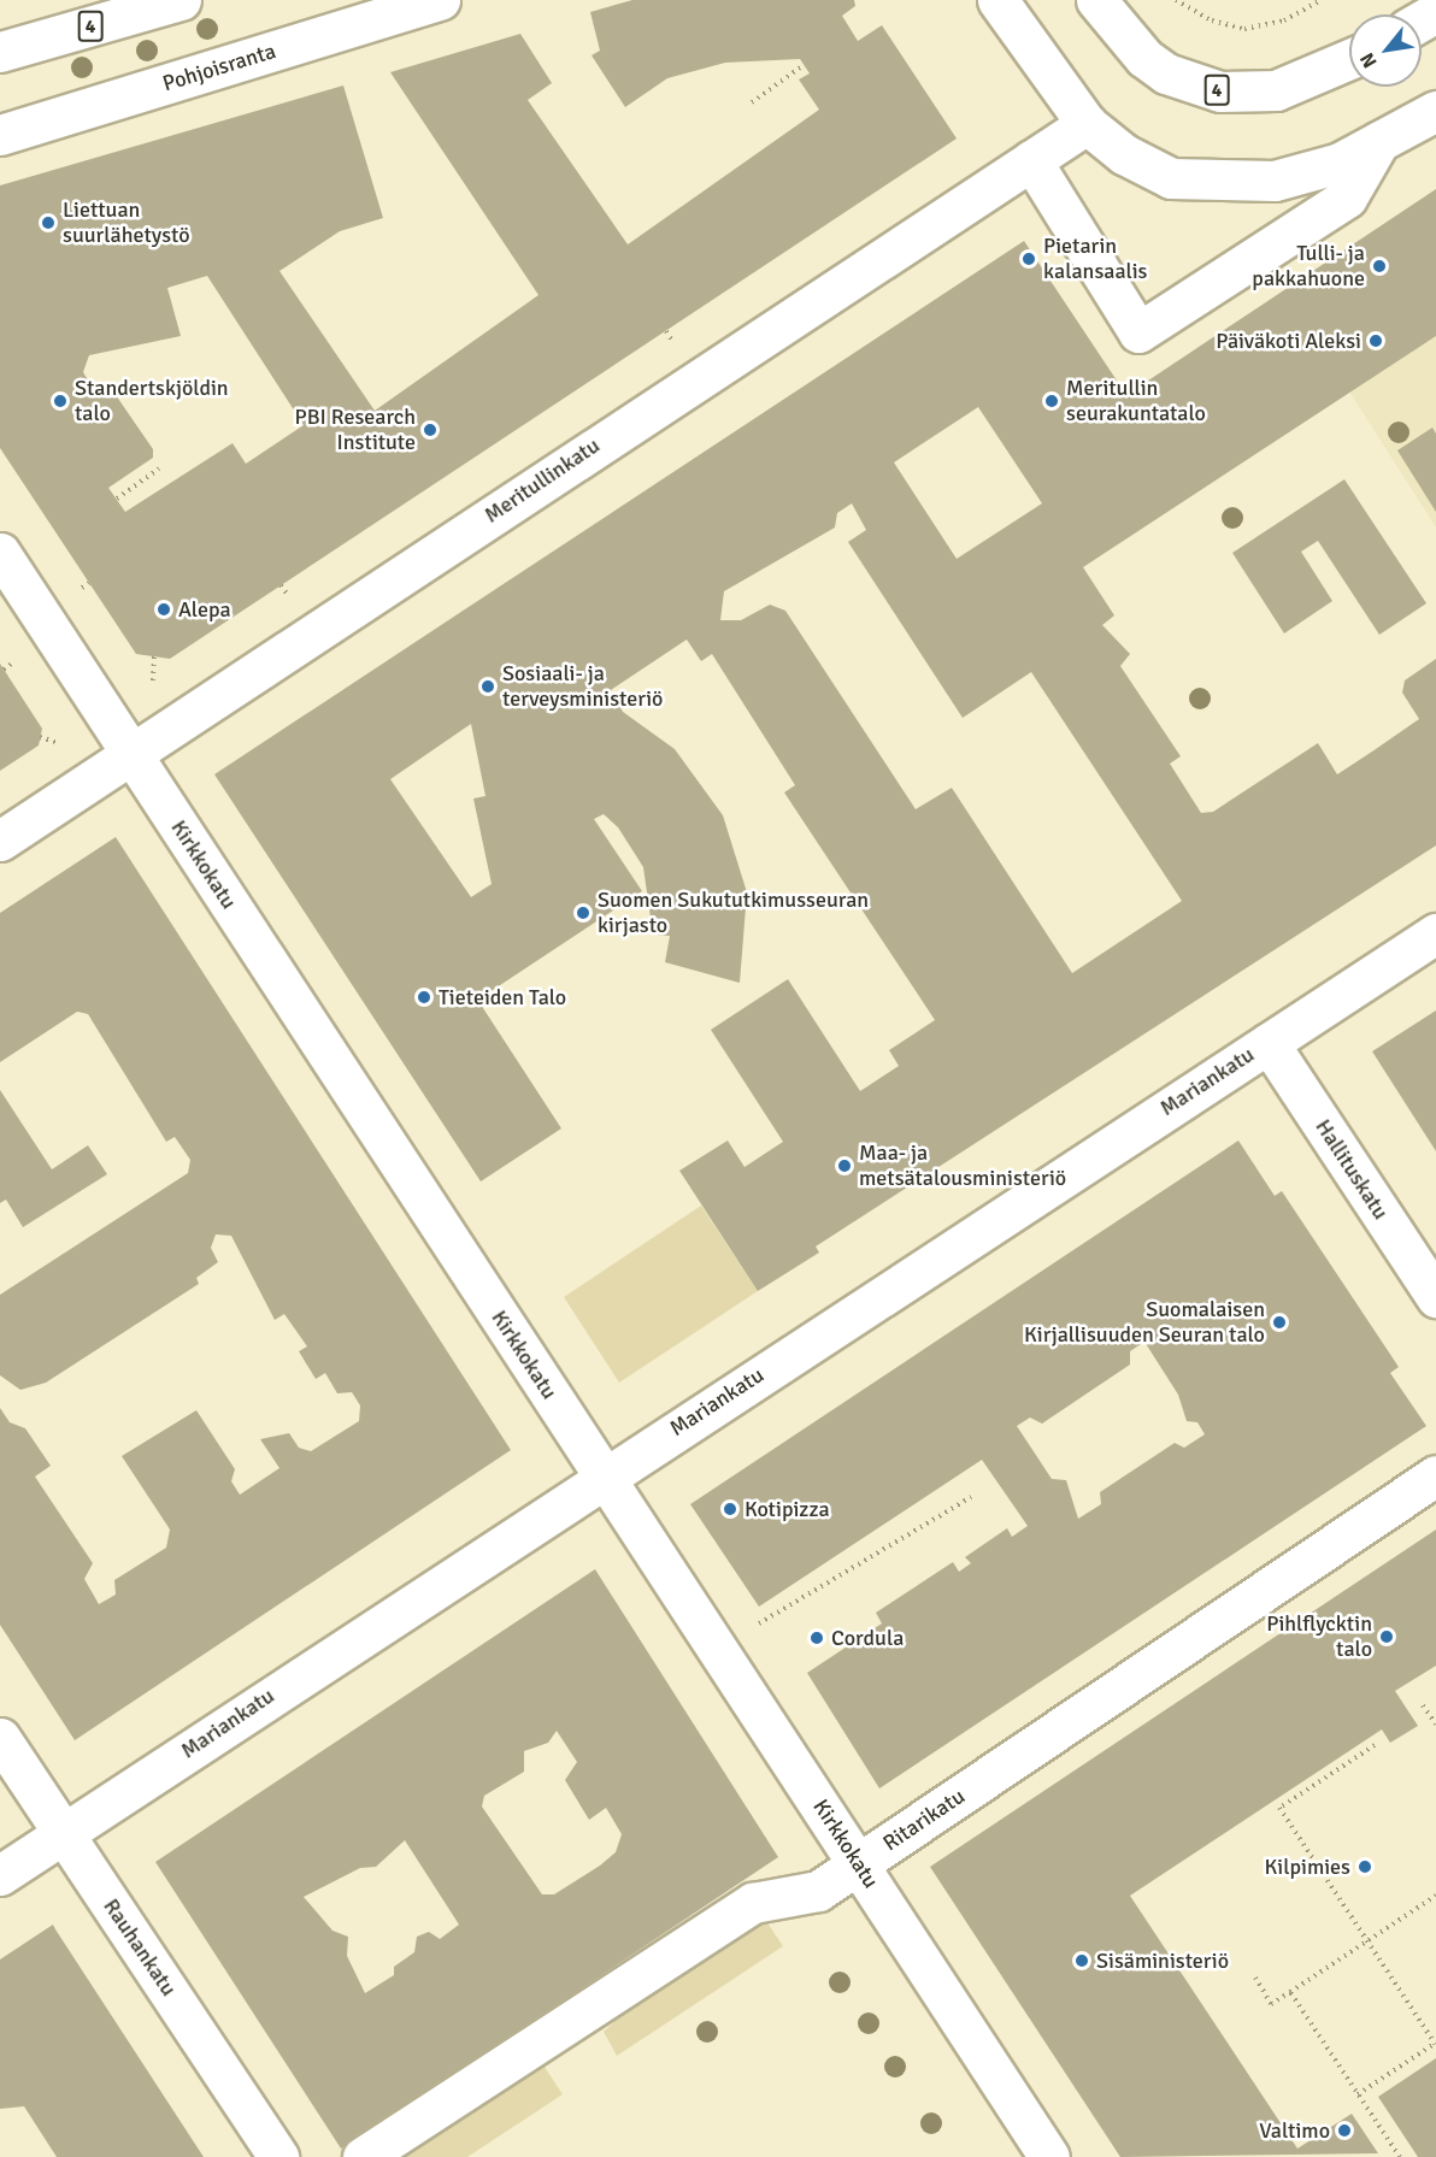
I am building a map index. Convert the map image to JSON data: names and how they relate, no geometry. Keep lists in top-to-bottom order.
{
  "streets": {
    "street": [
      "4",
      "Pohjoisranta",
      "Meritullinkatu",
      "Kirkkokatu",
      "Mariankatu",
      "Hallituskatu",
      "Ritarikatu",
      "Rauhankatu"
    ]
  },
  "crossings": [
    ["Meritullinkatu", "Kirkkokatu"],
    ["Kirkkokatu", "Mariankatu"],
    ["Kirkkokatu", "Ritarikatu"],
    ["Mariankatu", "Hallituskatu"],
    ["Mariankatu", "Rauhankatu"]
  ],
  "places": [
    "Liettuan suurlähetystö",
    "Pietarin kalansaalis",
    "Tulli- ja pakkahuone",
    "Päiväkoti Aleksi",
    "Standertskjöldin talo",
    "Meritullin seurakuntatalo",
    "PBI Research Institute",
    "Alepa",
    "Sosiaali- ja terveysministeriö",
    "Suomen Sukututkimusseuran kirjasto",
    "Tieteiden Talo",
    "Maa- ja metsätalousministeriö",
    "Suomalaisen Kirjallisuuden Seuran talo",
    "Kotipizza",
    "Pihlflycktin talo",
    "Cordula",
    "Kilpimies",
    "Sisäministeriö",
    "Valtimo"
  ],
  "north": "bottom left"
}
